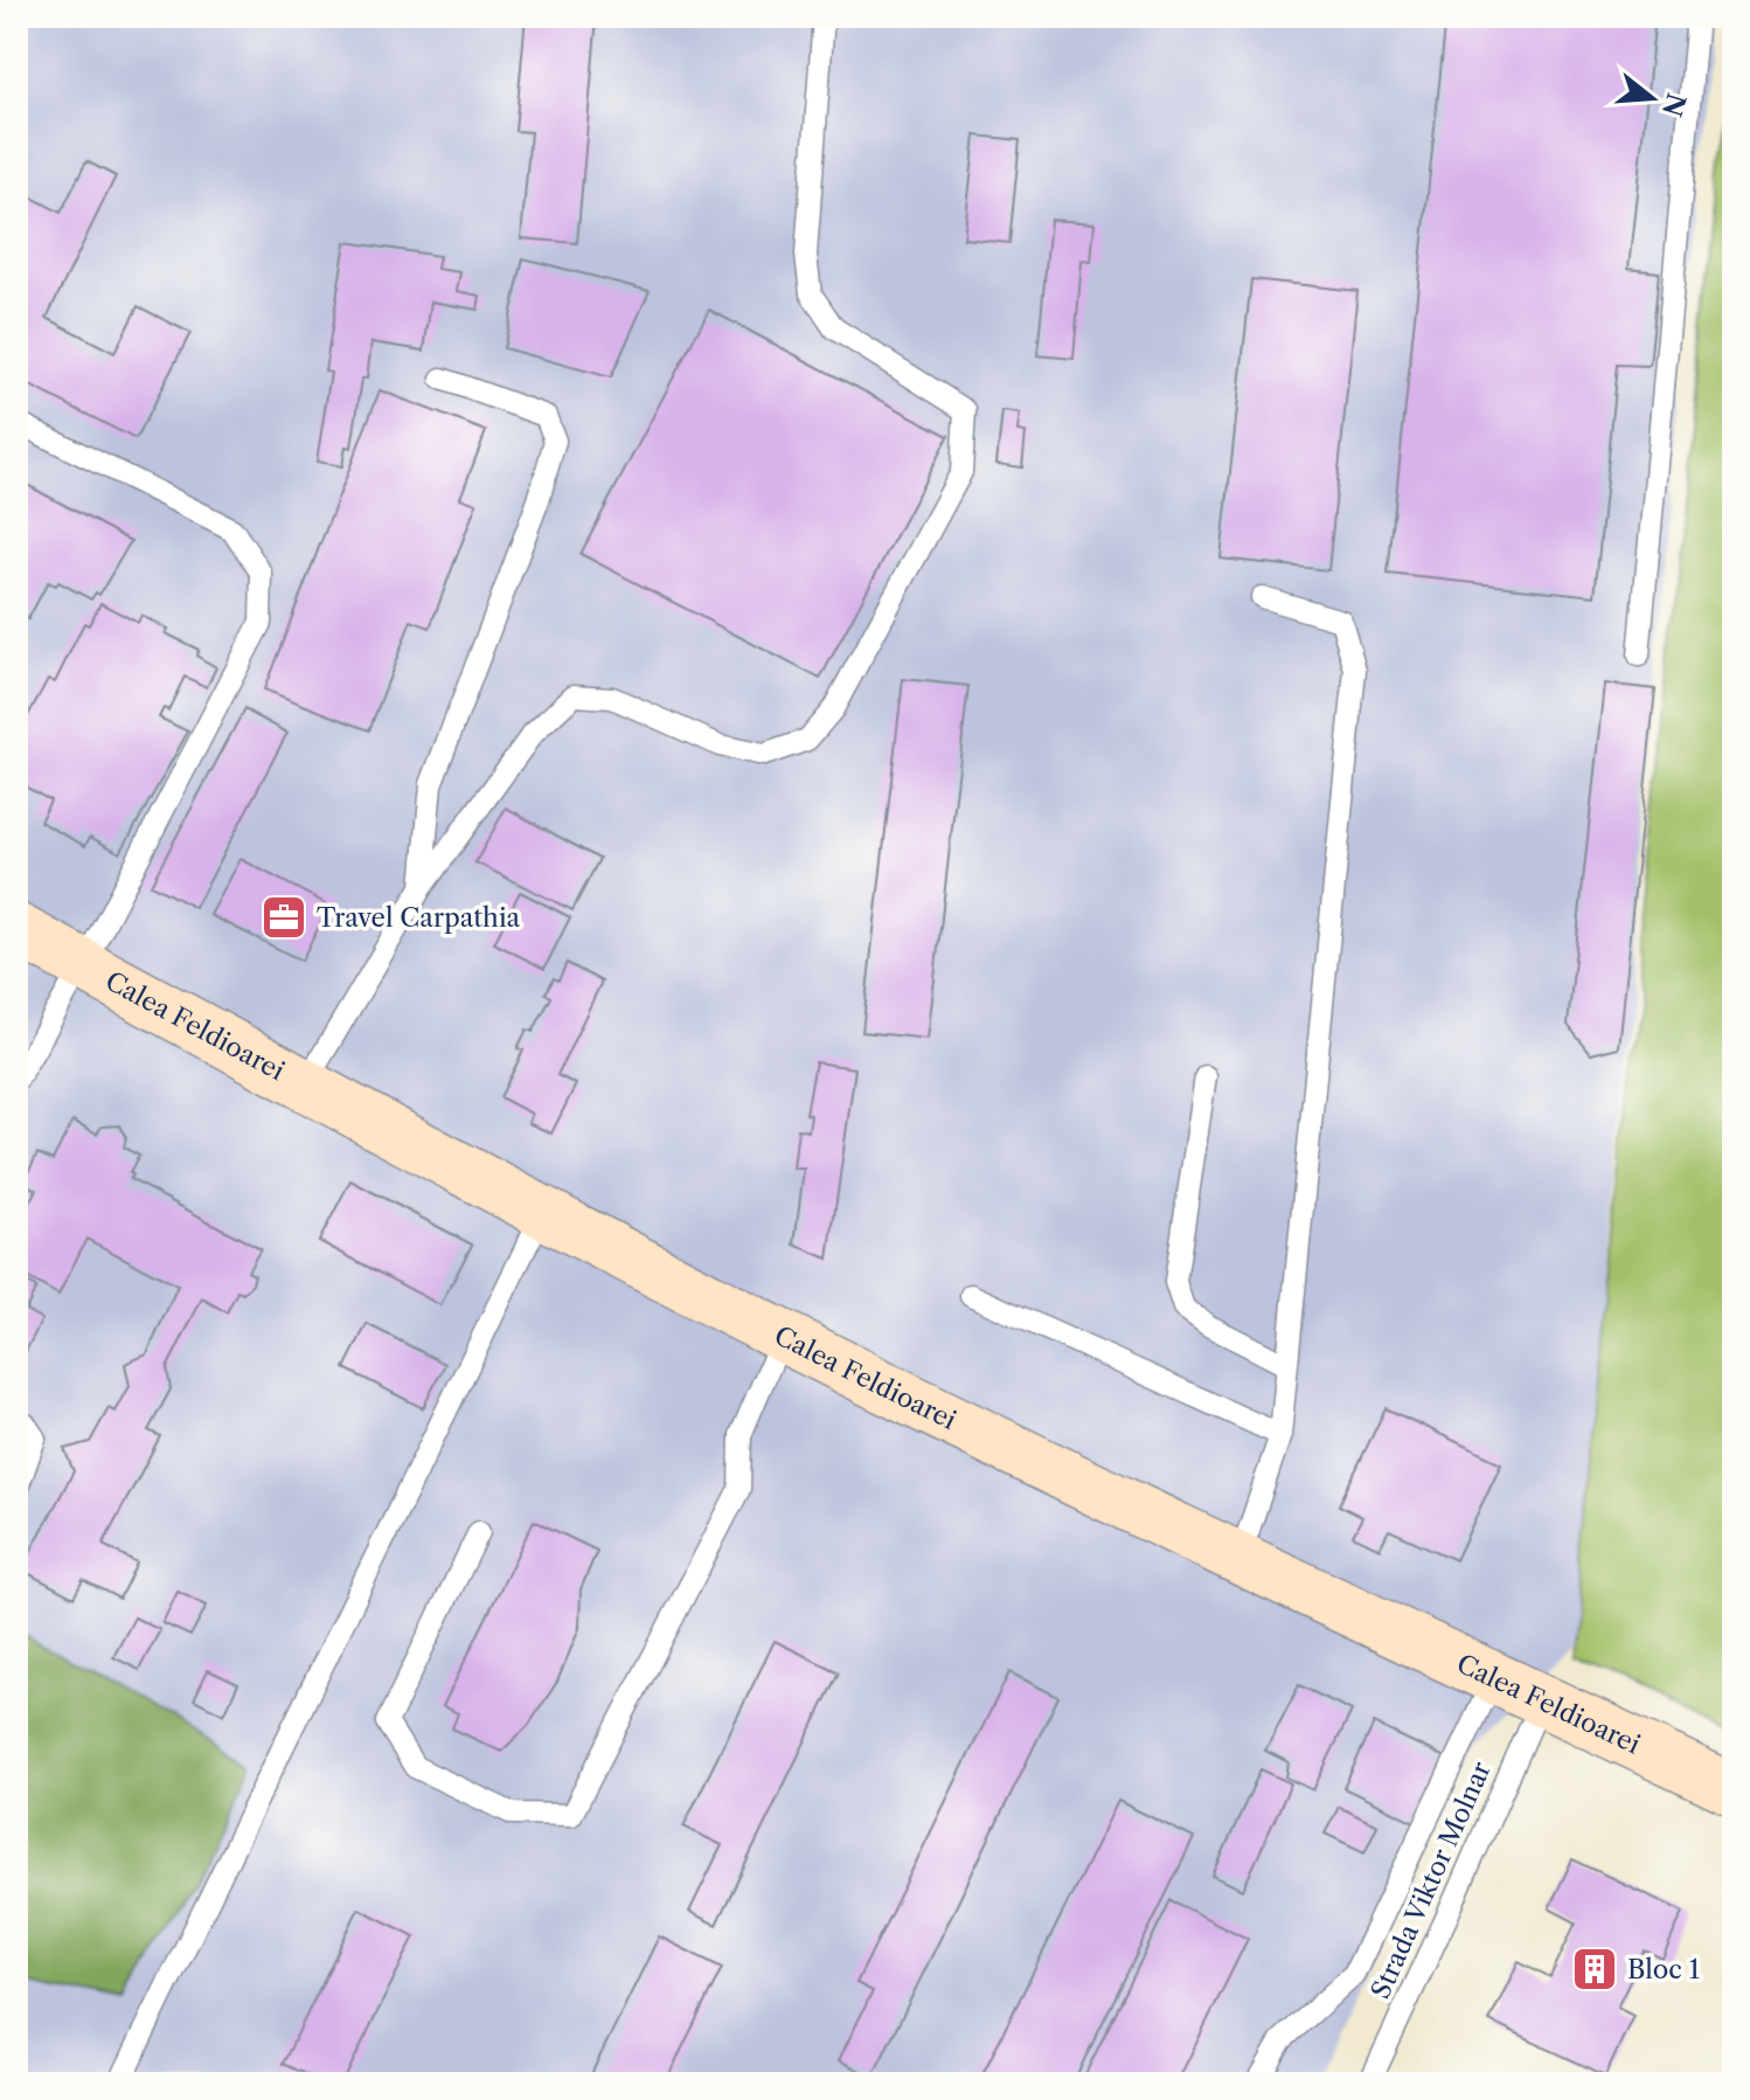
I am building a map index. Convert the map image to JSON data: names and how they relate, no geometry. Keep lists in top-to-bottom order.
{
  "streets": {
    "main road": ["Calea Feldioarei"],
    "lane": ["Strada Viktor Molnar"]
  },
  "crossings": [
    ["Calea Feldioarei", "Strada Viktor Molnar"]
  ],
  "places": {
    "office": ["Travel Carpathia"],
    "building": ["Bloc 1"]
  },
  "north": "right"
}
